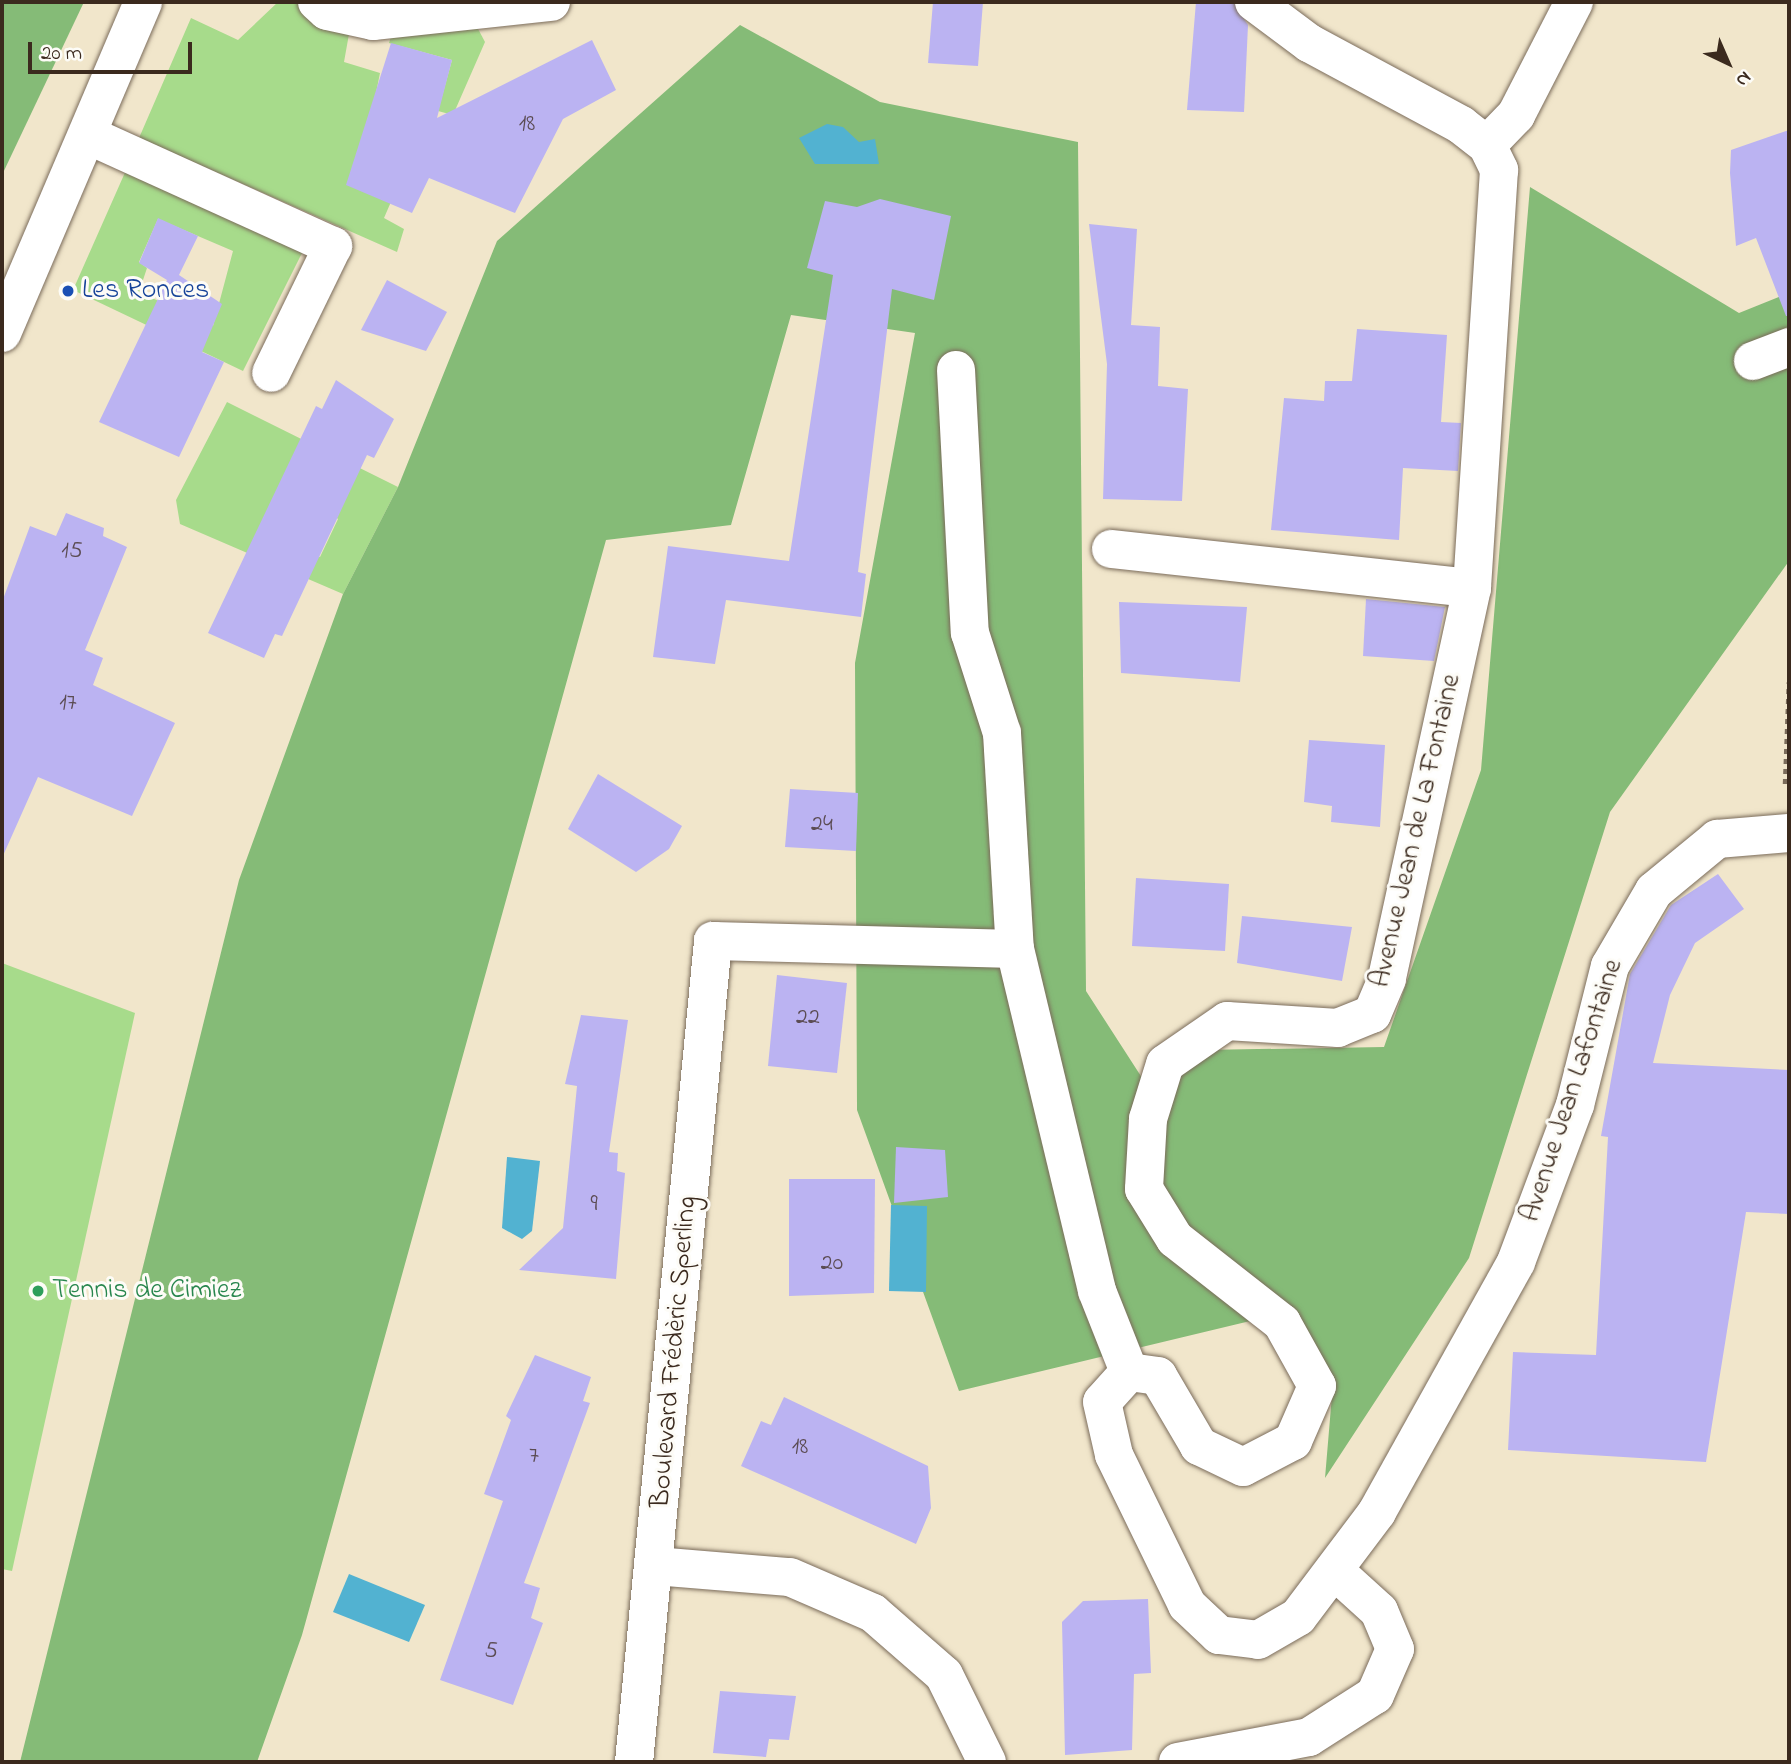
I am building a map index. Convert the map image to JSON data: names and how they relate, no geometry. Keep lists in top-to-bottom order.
{
  "streets": {
    "street": ["Avenue Jean de La Fontaine", "Avenue Jean Lafontaine", "Boulevard Frédèric Sperling"]
  },
  "places": ["Les Ronces", "Tennis de Cimiez"],
  "house_numbers": [
    "18",
    "15",
    "17",
    "24",
    "22",
    "9",
    "20",
    "18",
    "7",
    "5"
  ],
  "scale_bar": "20 m",
  "north": "bottom right"
}
